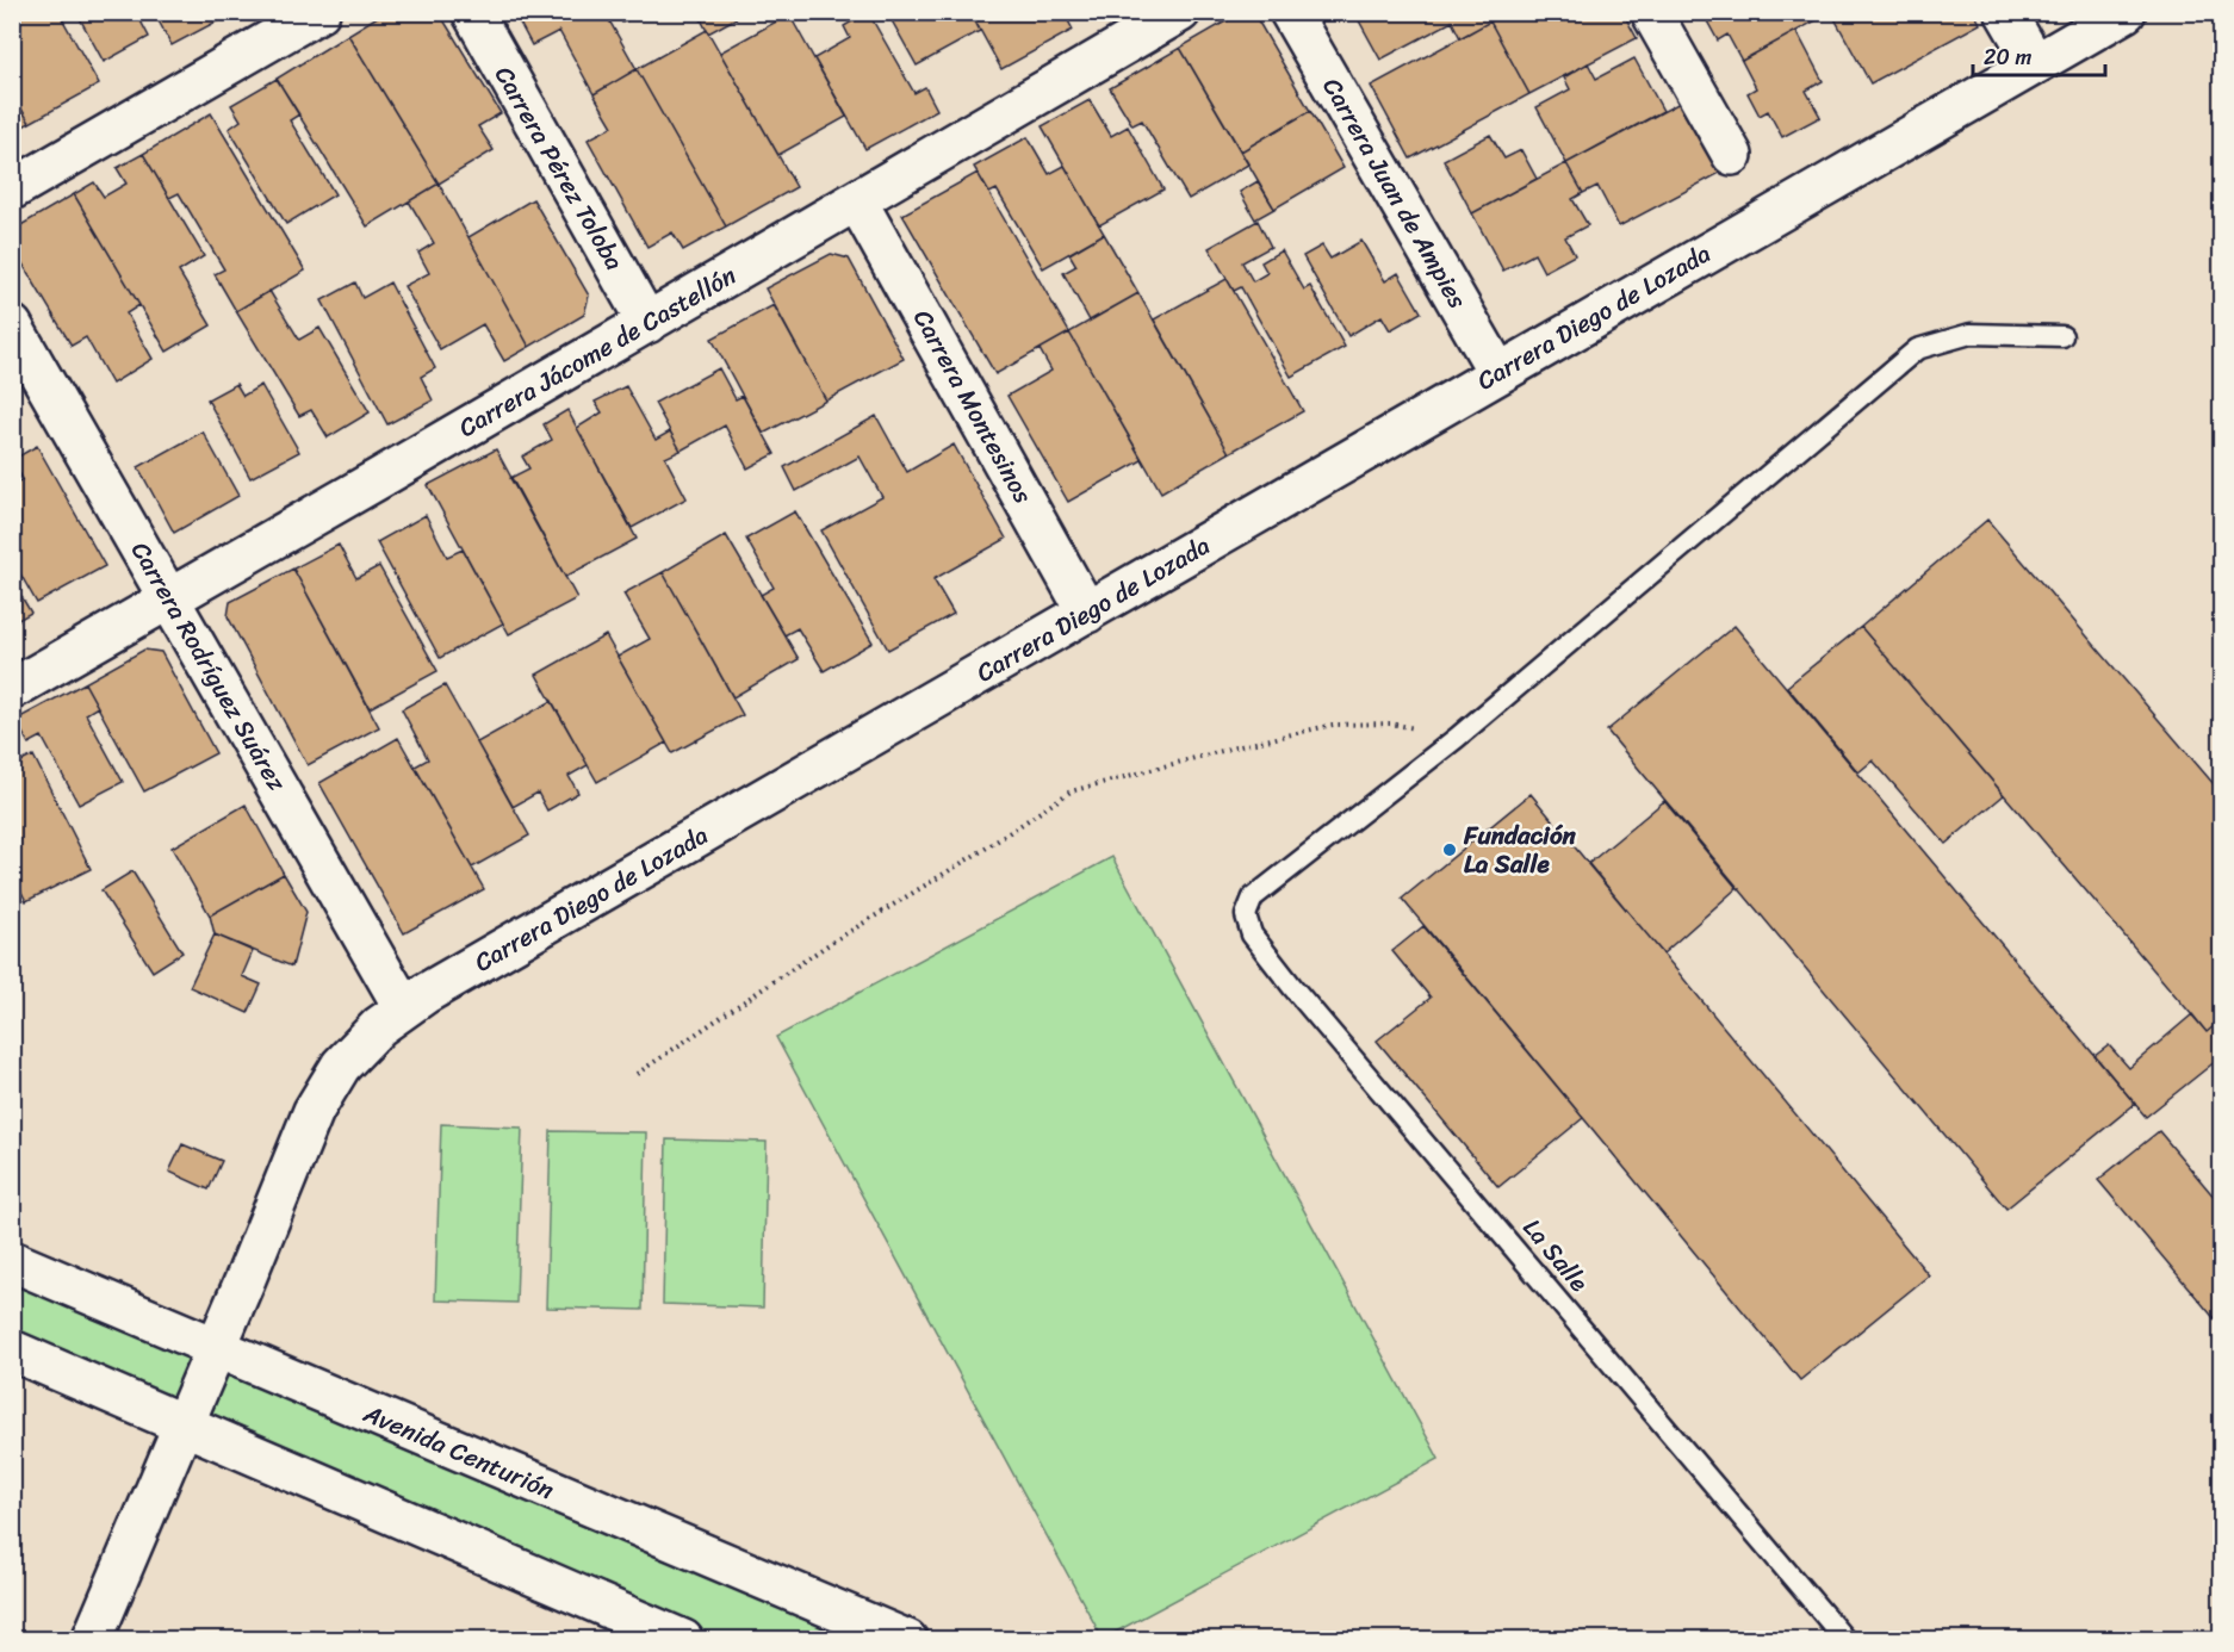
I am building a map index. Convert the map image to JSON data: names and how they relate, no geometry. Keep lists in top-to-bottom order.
{
  "streets": {
    "street": [
      "Carrera Pérez Toloba",
      "Carrera Juan de Ampies",
      "Carrera Diego de Lozada",
      "Carrera Jácome de Castellón",
      "Carrera Montesinos",
      "Carrera Rodríguez Suárez",
      "Avenida Centurión"
    ],
    "lane": ["La Salle"]
  },
  "crossings": [
    ["Carrera Pérez Toloba", "Carrera Jácome de Castellón"],
    ["Carrera Juan de Ampies", "Carrera Diego de Lozada"],
    ["Carrera Diego de Lozada", "Carrera Montesinos"],
    ["Carrera Diego de Lozada", "Carrera Rodríguez Suárez"],
    ["Carrera Diego de Lozada", "Avenida Centurión"],
    ["Carrera Jácome de Castellón", "Carrera Montesinos"],
    ["Carrera Jácome de Castellón", "Carrera Rodríguez Suárez"]
  ],
  "places": ["Fundación La Salle"],
  "scale_bar": "20 m"
}
